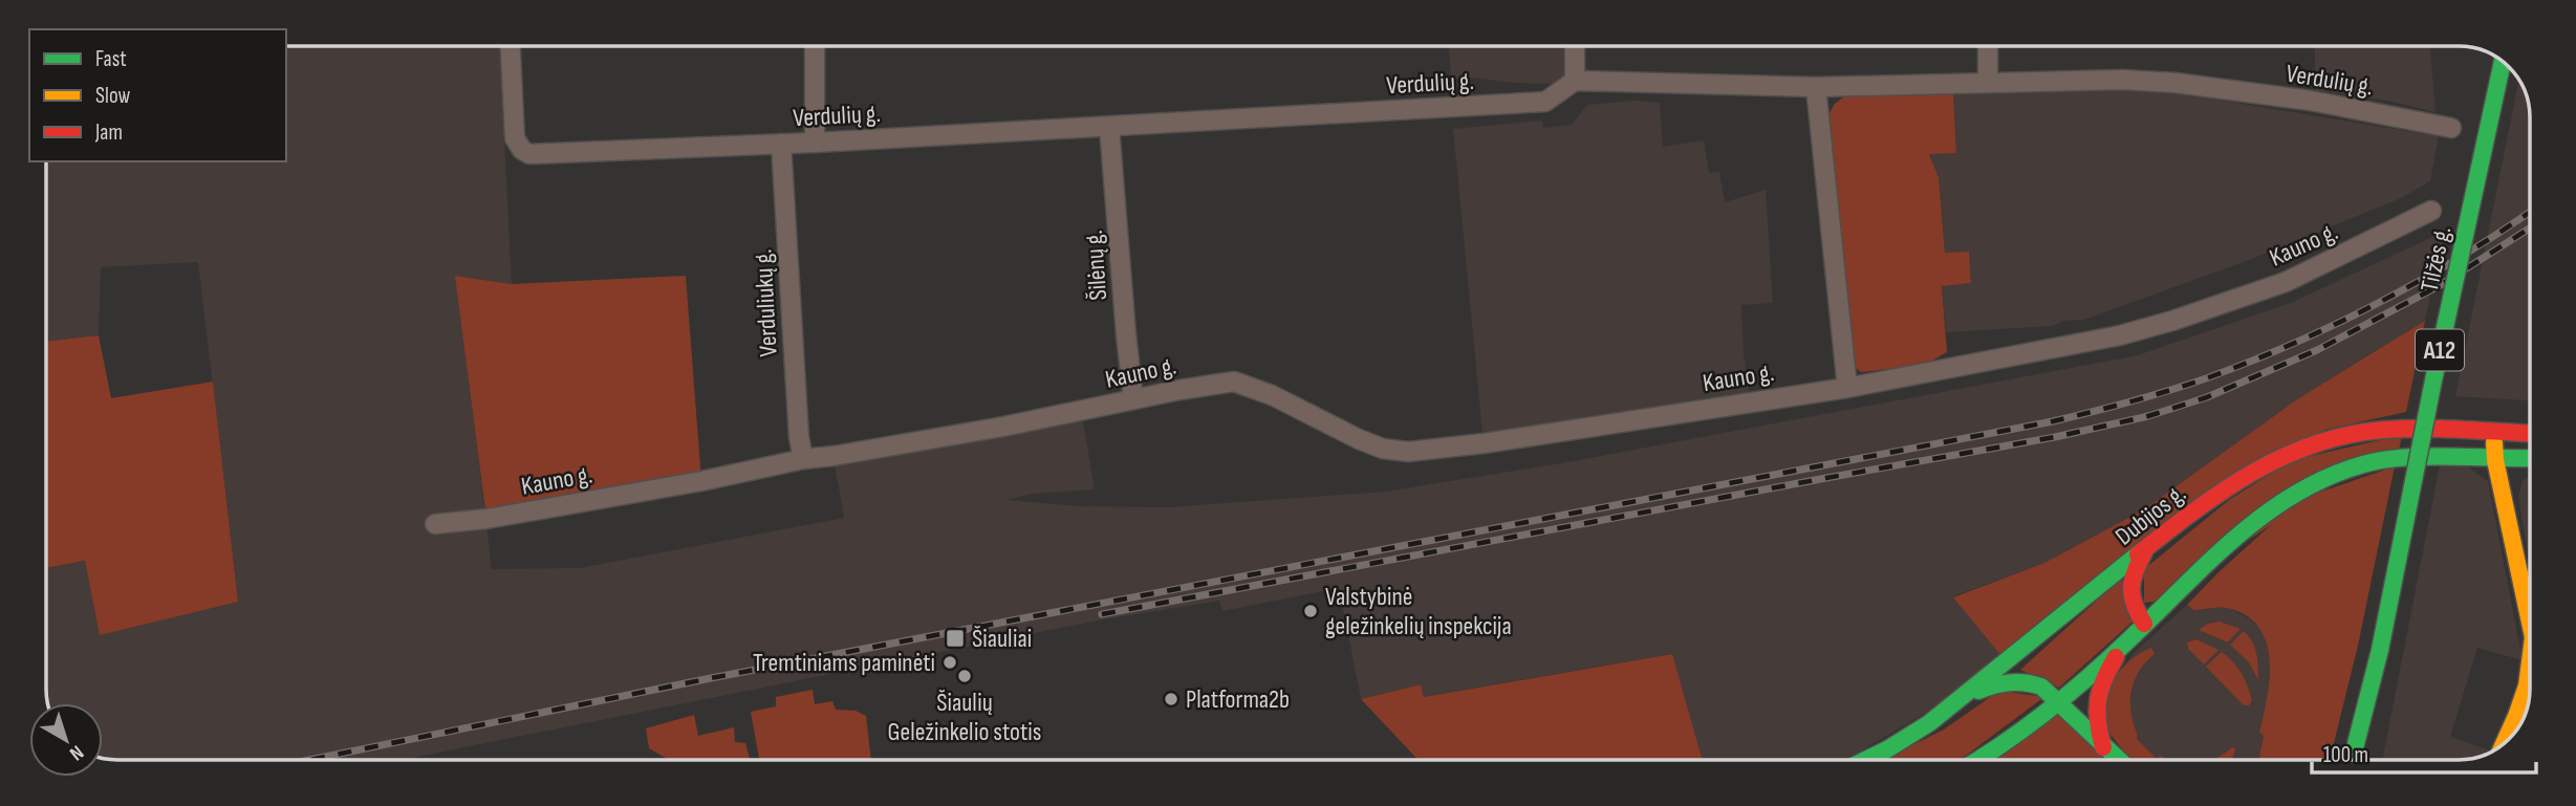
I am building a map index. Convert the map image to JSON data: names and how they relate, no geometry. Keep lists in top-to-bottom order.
{
  "streets": {
    "main road": ["Tilžės g.", "A12", "Dubijos g."],
    "street": [
      "Verdulių g.",
      "Kauno g.",
      "Šilėnų g.",
      "Verduliukų g."
    ]
  },
  "crossings": [
    ["Verdulių g.", "Šilėnų g."],
    ["Verdulių g.", "Verduliukų g."],
    ["Kauno g.", "Šilėnų g."],
    ["Kauno g.", "Verduliukų g."]
  ],
  "places": {
    "other": [
      "Valstybinė geležinkelių inspekcija",
      "Tremtiniams paminėti",
      "Šiaulių Geležinkelio stotis",
      "Platforma2b"
    ],
    "transit": ["Šiauliai"]
  },
  "legend": ["Fast", "Slow", "Jam"],
  "scale_bar": "100 m",
  "north": "bottom right"
}
